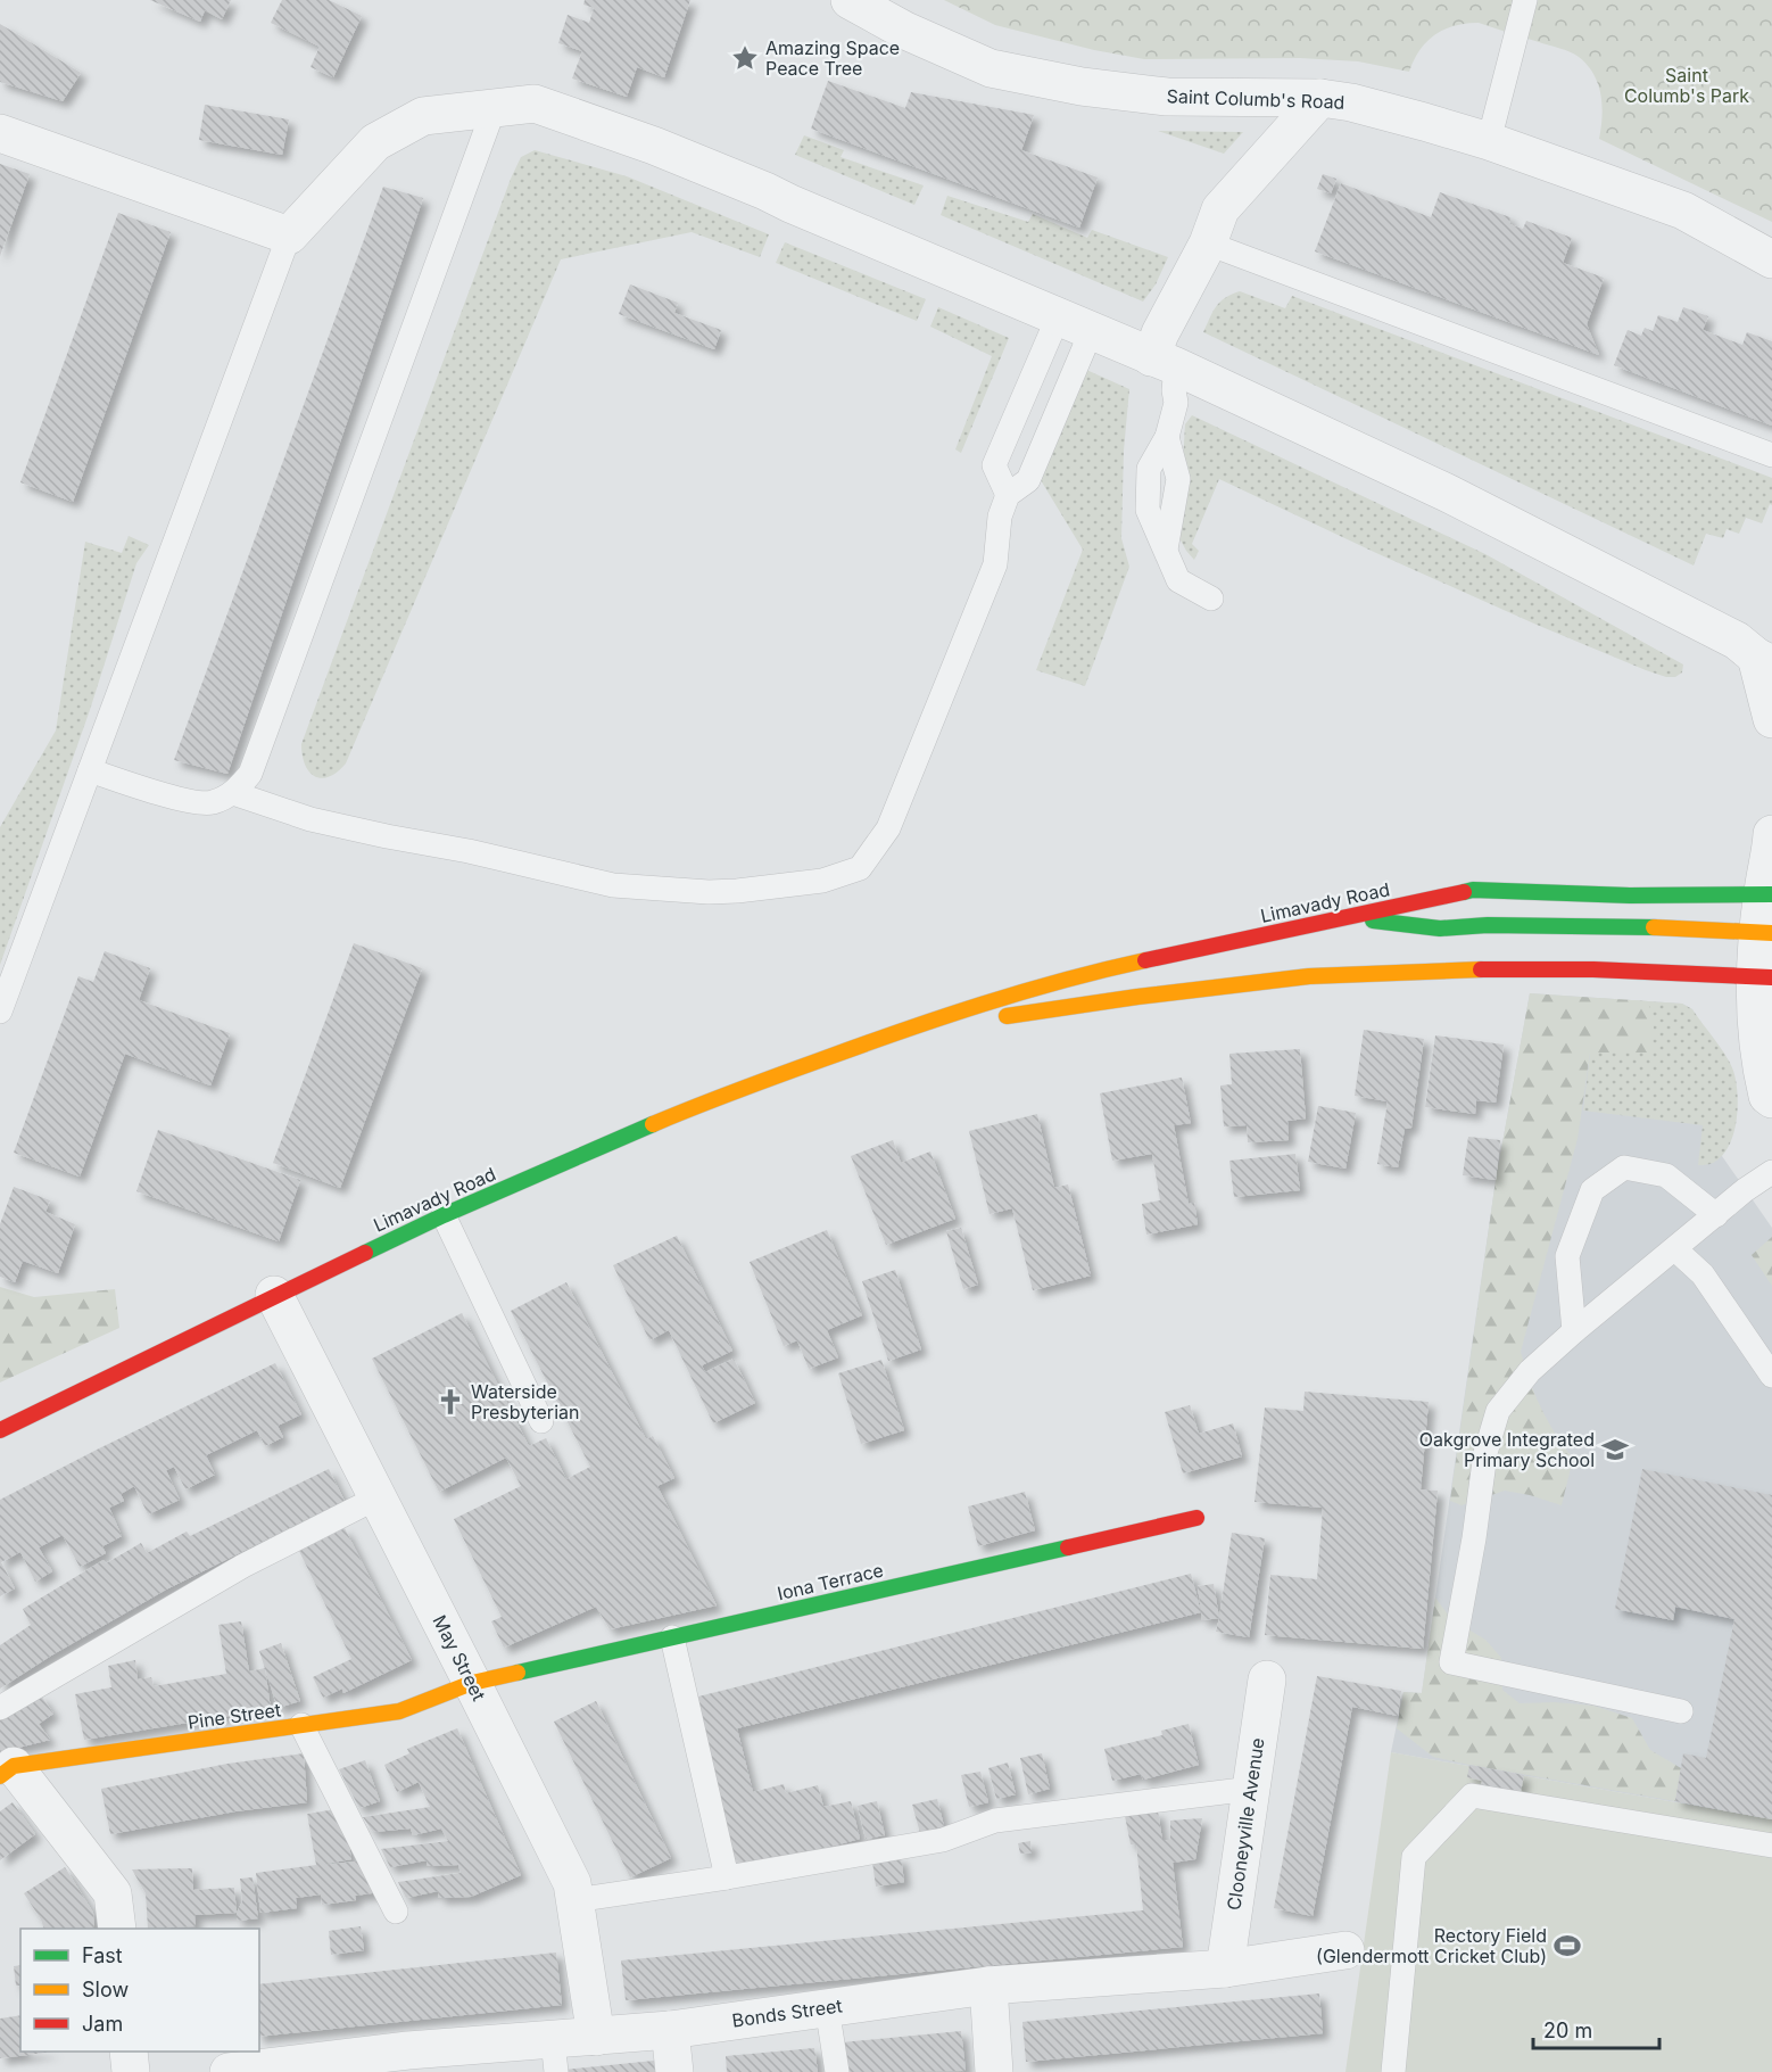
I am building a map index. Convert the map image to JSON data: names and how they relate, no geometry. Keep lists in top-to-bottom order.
{
  "streets": {
    "main road": ["Limavady Road", "Iona Terrace", "Pine Street"],
    "street": [
      "Saint Columb's Road",
      "May Street",
      "Clooneyville Avenue",
      "Bonds Street"
    ]
  },
  "crossings": [
    ["Limavady Road", "May Street"],
    ["Iona Terrace", "May Street"],
    ["Iona Terrace", "Pine Street"],
    ["May Street", "Pine Street"],
    ["May Street", "Bonds Street"],
    ["Clooneyville Avenue", "Bonds Street"]
  ],
  "parks": ["Saint Columb's Park"],
  "places": {
    "place": ["Amazing Space Peace Tree"],
    "church": ["Waterside Presbyterian"],
    "school or university": ["Oakgrove Integrated Primary School"],
    "sports": ["Rectory Field (Glendermott Cricket Club)"]
  },
  "legend": ["Fast", "Slow", "Jam"],
  "scale_bar": "20 m"
}
